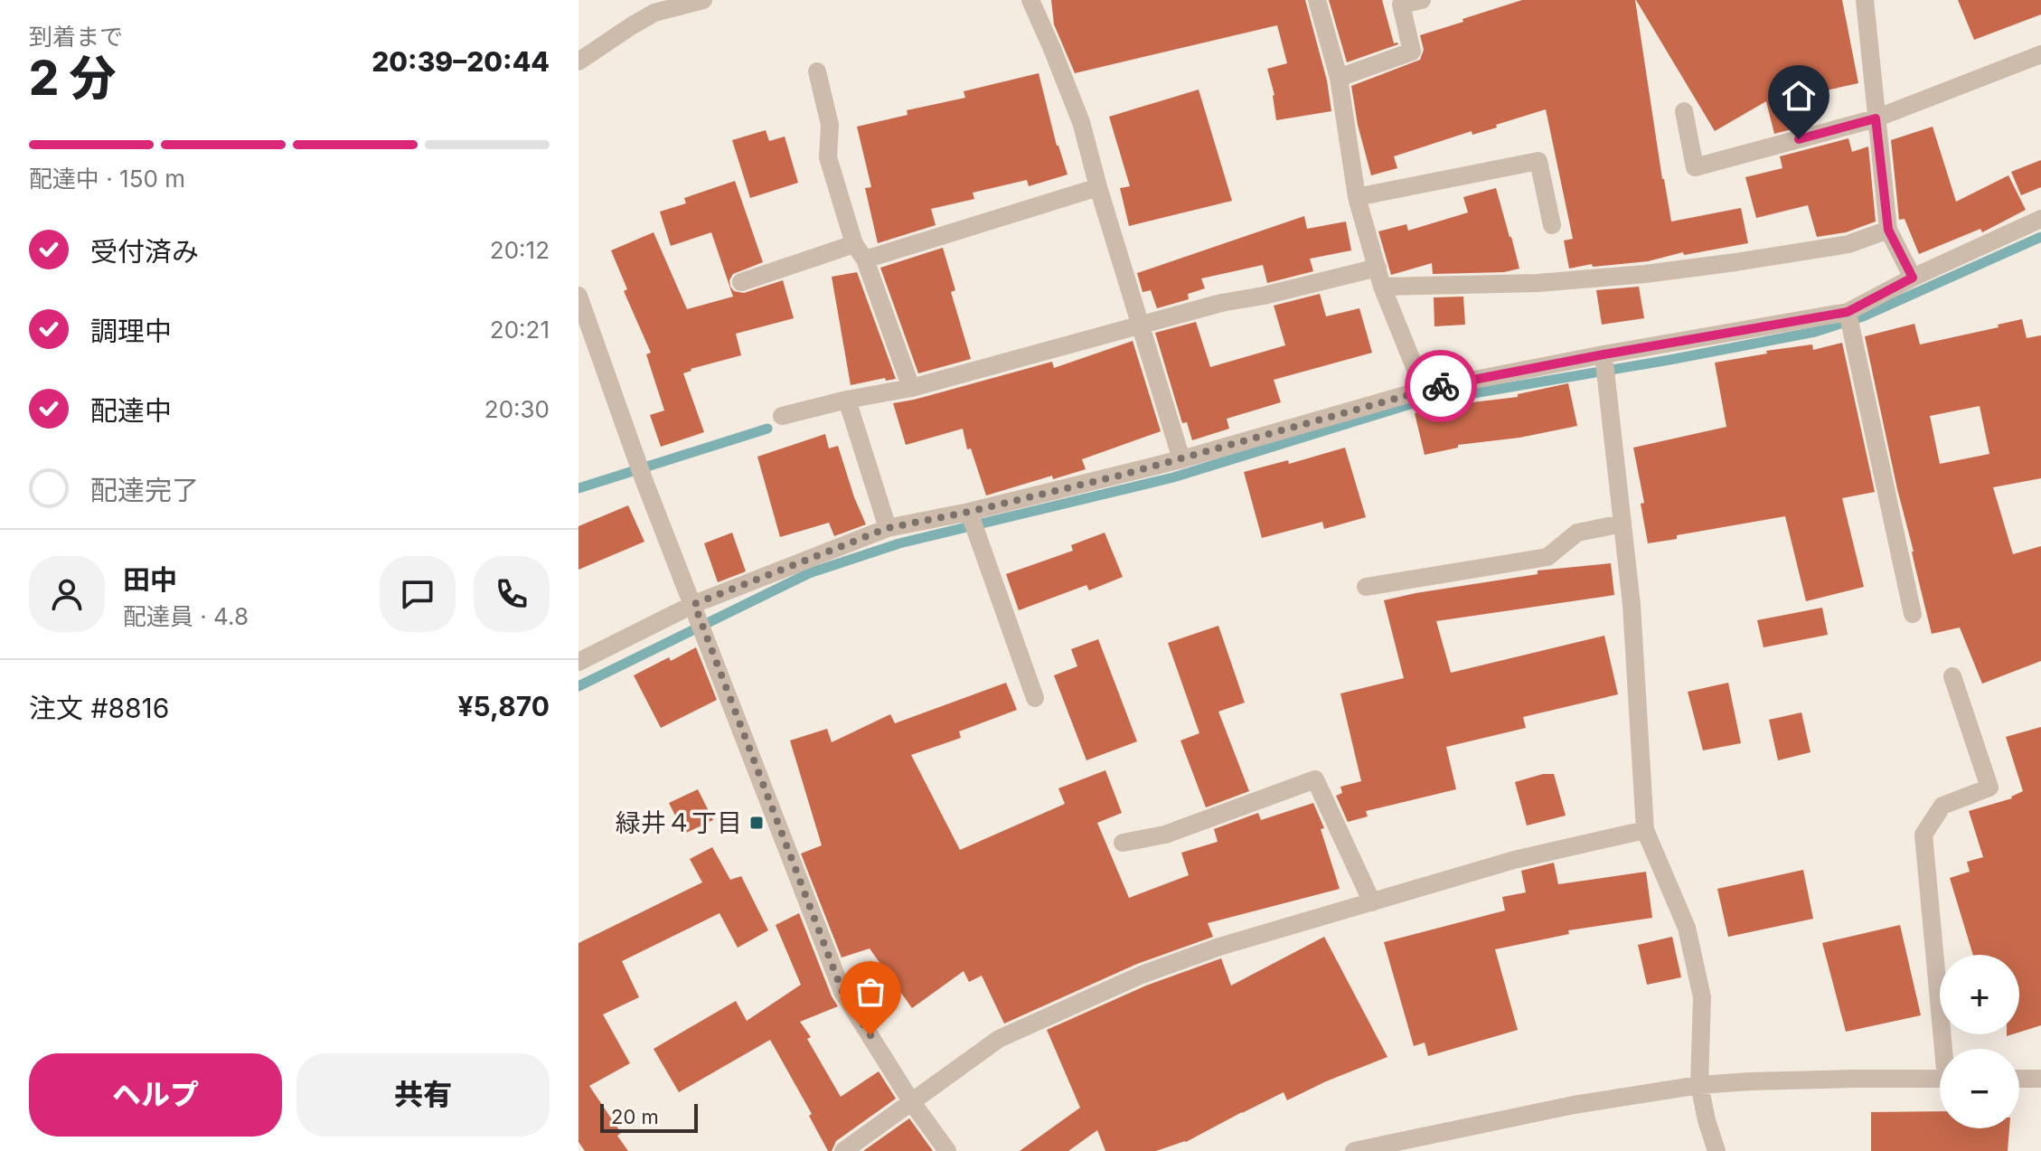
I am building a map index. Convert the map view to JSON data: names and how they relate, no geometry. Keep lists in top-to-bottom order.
{
  "places": {
    "transit": ["緑井４丁目"]
  },
  "scale_bar": "20 m",
  "page": {
    "heading": ["2 分", "到着まで", "20:39–20:44"],
    "panel": [
      "田中",
      "配達員 · 4.8",
      "注文 #8816",
      "¥5,870"
    ],
    "bar": "配達中 · 150 m",
    "list": [
      ["受付済み", "20:12"],
      ["調理中", "20:21"],
      ["配達中", "20:30"],
      "配達完了"
    ],
    "map_buttons": ["+", "−"],
    "buttons": ["ヘルプ", "共有"],
    "scale": "20 m"
  }
}
